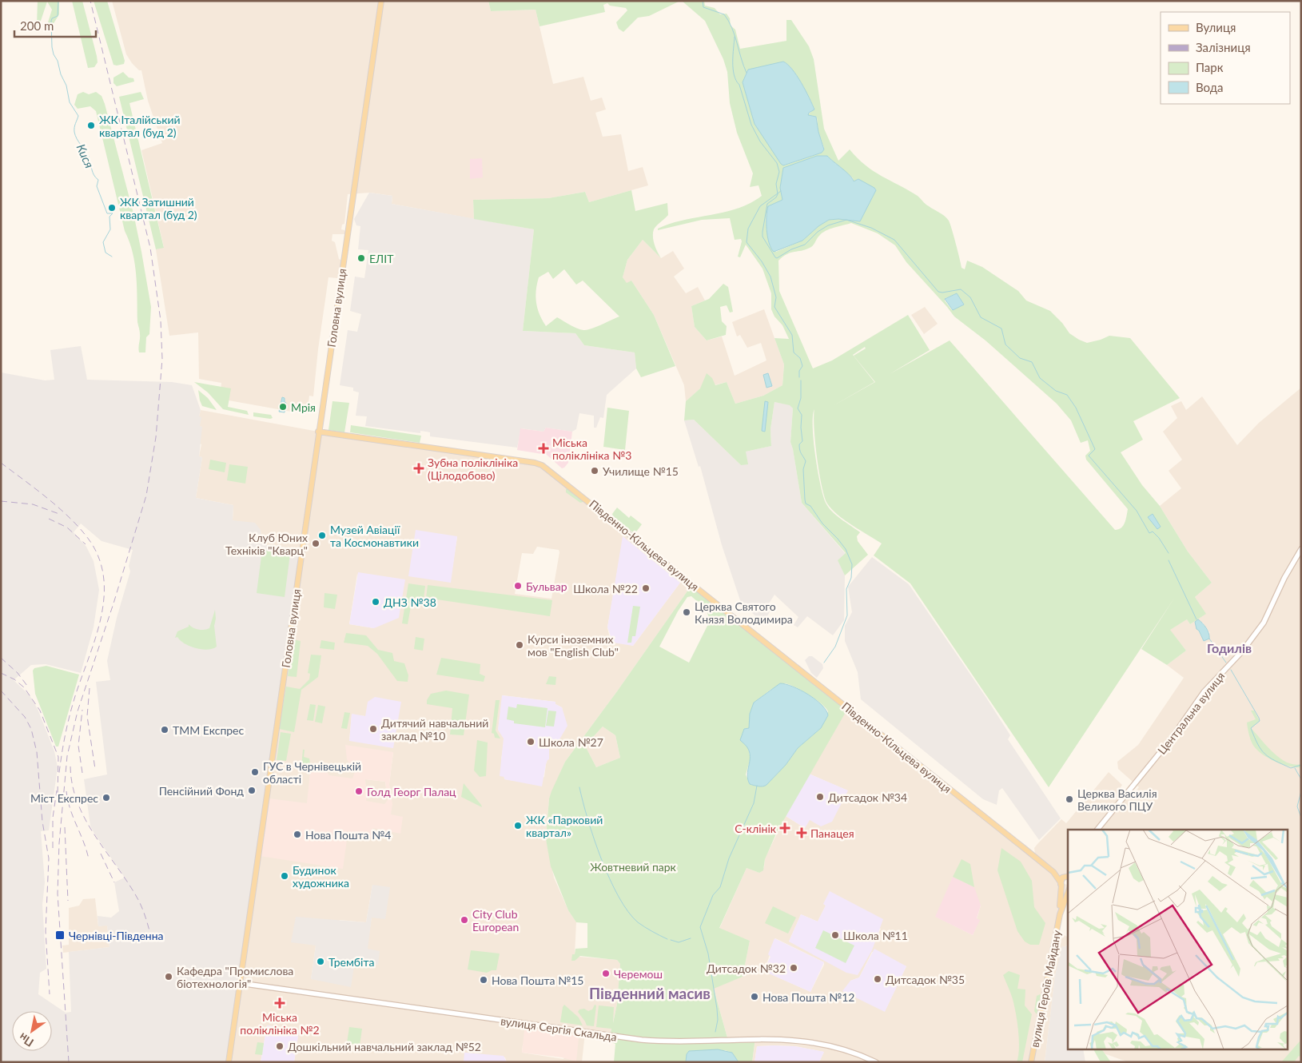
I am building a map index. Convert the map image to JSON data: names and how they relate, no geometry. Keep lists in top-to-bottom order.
{
  "streets": {
    "main road": [
      "Головна вулиця",
      "Південно-Кільцева вулиця",
      "Центральна вулиця",
      "вулиця Героїв Майдану",
      "вулиця Сергія Скальда"
    ]
  },
  "crossings": [
    ["Головна вулиця", "Південно-Кільцева вулиця"],
    ["Головна вулиця", "вулиця Сергія Скальда"]
  ],
  "districts": ["Годилів", "Південний масив"],
  "water": ["Кися"],
  "parks": ["Жовтневий парк"],
  "places": {
    "other": [
      "ЖК Італійський квартал (буд 2)",
      "ЖК Затишний квартал (буд 2)",
      "ЕЛІТ",
      "Мрія",
      "Училище №15",
      "Музей Авіації та Космонавтики",
      "Клуб Юних Техніків \"Кварц\"",
      "Бульвар",
      "Школа №22",
      "ДНЗ №38",
      "Церква Святого Князя Володимира",
      "Курси іноземних мов \"English Club\"",
      "Дитячий навчальний заклад №10",
      "ТММ Експрес",
      "Школа №27",
      "ГУС в Чернівецькій області",
      "Пенсійний Фонд",
      "Голд Георг Палац",
      "Дитсадок №34",
      "Міст Експрес",
      "Церква Василія Великого ПЦУ",
      "ЖК «Парковий квартал»",
      "Нова Пошта №4",
      "Будинок художника",
      "City Club European",
      "Школа №11",
      "Трембіта",
      "Дитсадок №32",
      "Черемош",
      "Кафедра \"Промислова біотехнологія\"",
      "Дитсадок №35",
      "Нова Пошта №15",
      "Нова Пошта №12",
      "Дошкільний навчальний заклад №52"
    ],
    "health": [
      "Міська поліклініка №3",
      "Зубна поліклініка (Цілодобово)",
      "С-клінік",
      "Панацея",
      "Міська поліклініка №2"
    ],
    "transit": ["Чернівці-Південна"]
  },
  "legend": [
    "Вулиця",
    "Залізниця",
    "Парк",
    "Вода"
  ],
  "scale_bar": "200 m",
  "north": "bottom left"
}
